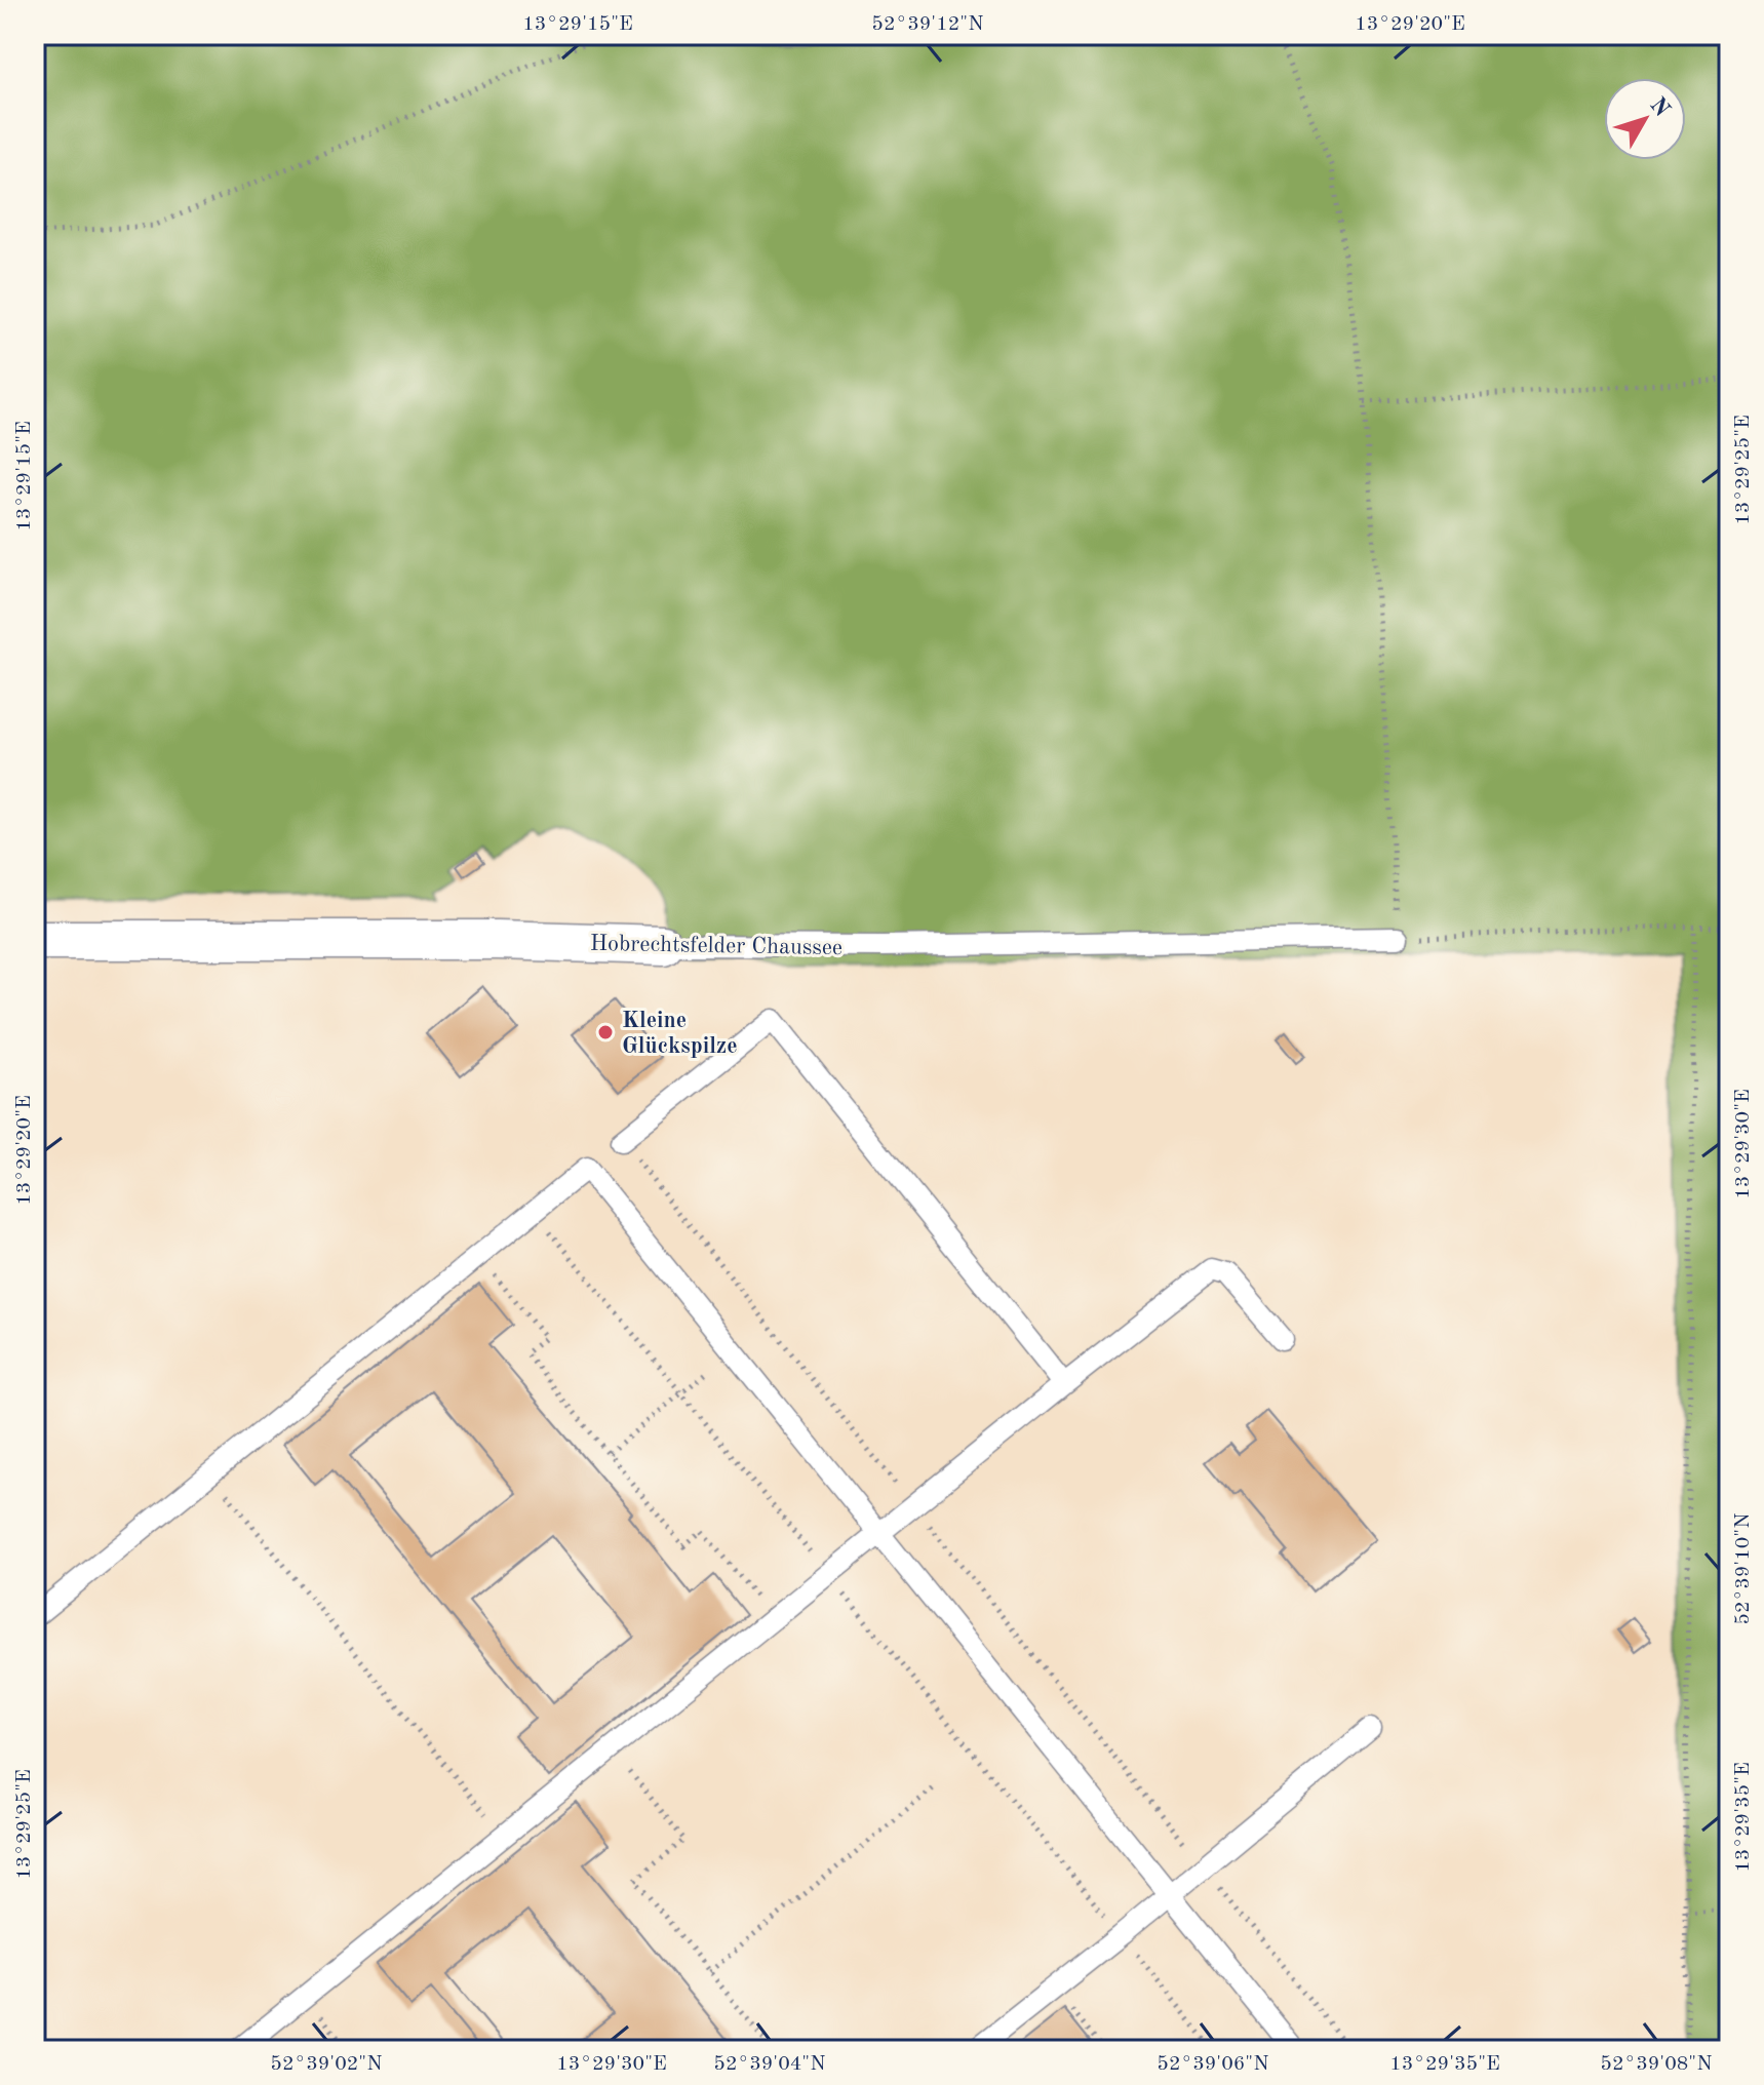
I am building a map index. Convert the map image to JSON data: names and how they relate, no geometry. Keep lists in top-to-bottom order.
{
  "streets": {
    "street": ["Hobrechtsfelder Chaussee"]
  },
  "places": ["Kleine Glückspilze"],
  "north": "top right",
  "coordinates": [
    "13°29'15\"E",
    "52°39'12\"N",
    "13°29'20\"E",
    "13°29'25\"E",
    "13°29'30\"E",
    "52°39'10\"N",
    "13°29'35\"E",
    "52°39'02\"N",
    "52°39'04\"N",
    "52°39'06\"N",
    "52°39'08\"N"
  ]
}
